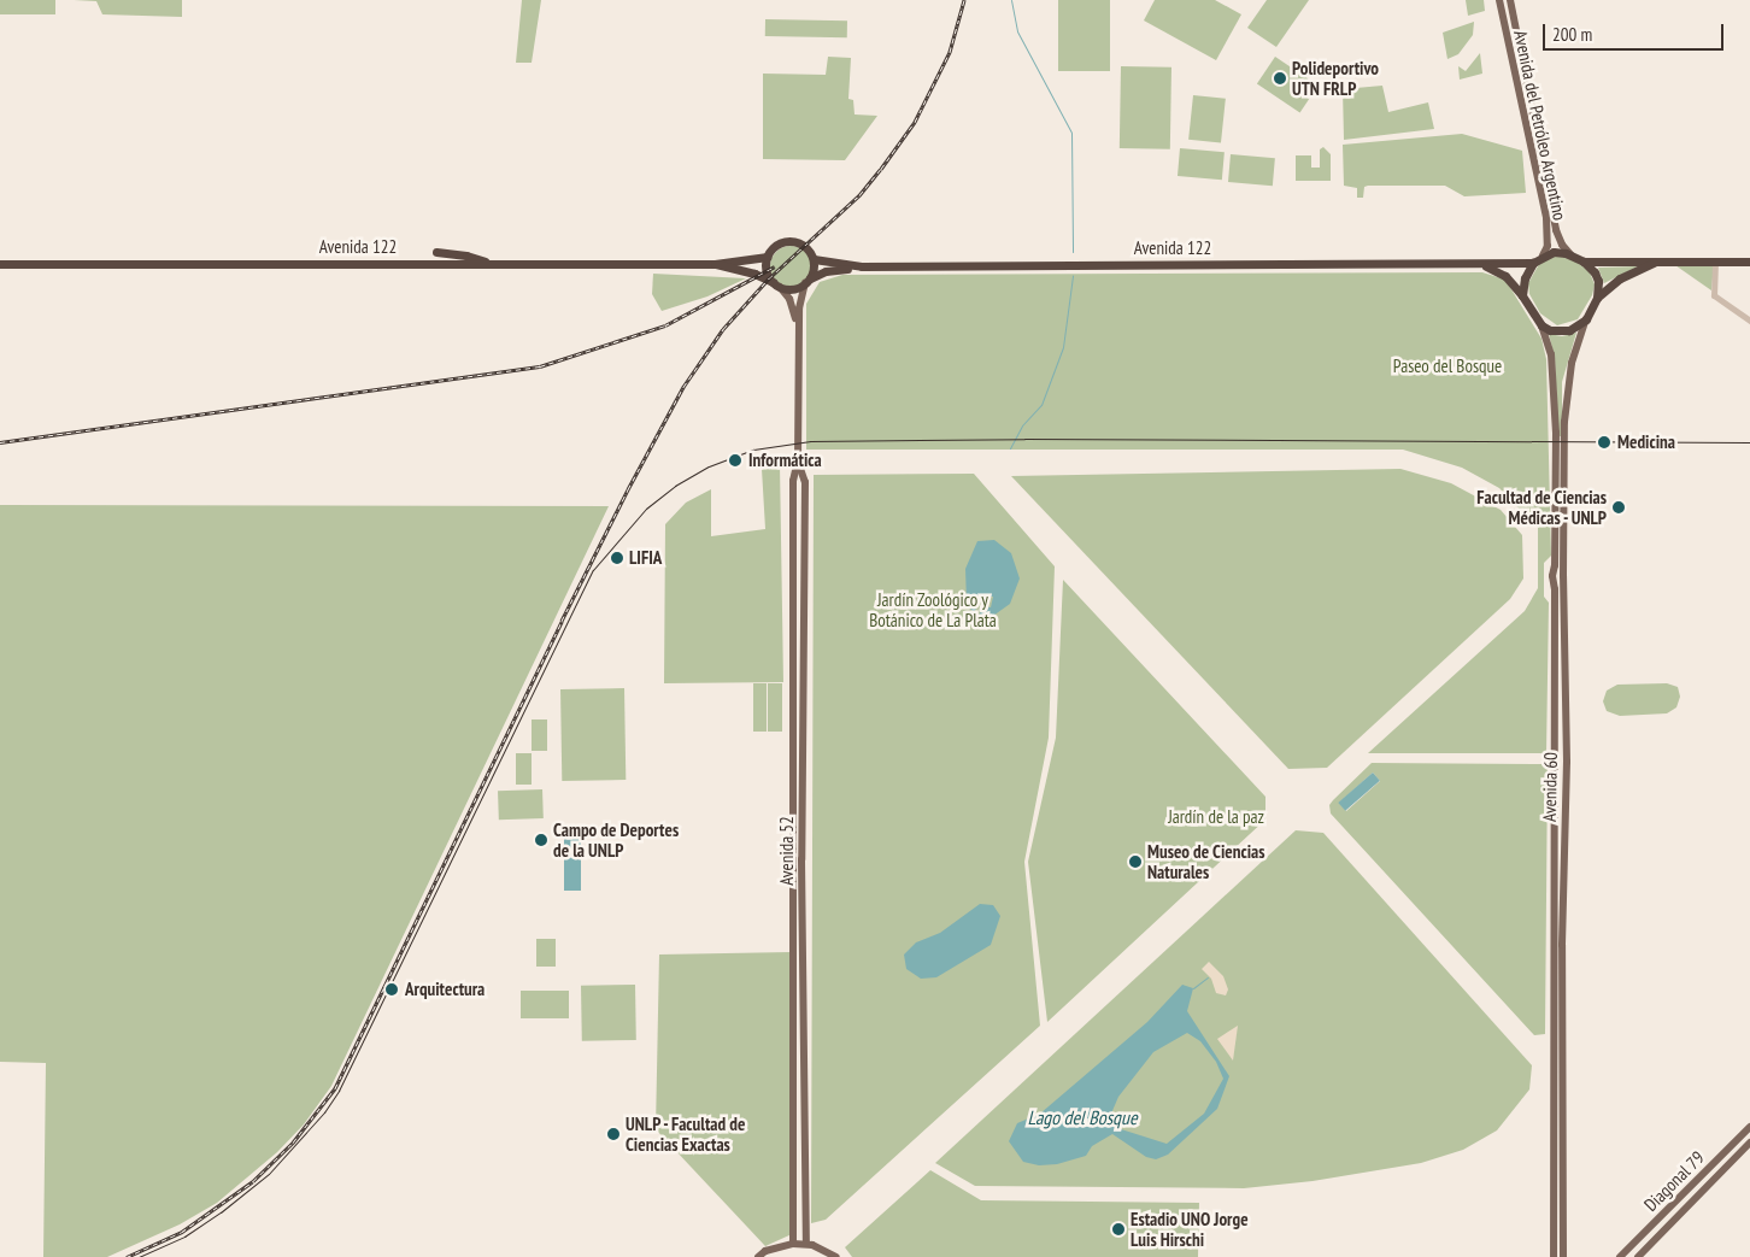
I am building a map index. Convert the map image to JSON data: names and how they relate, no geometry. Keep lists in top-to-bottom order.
{
  "streets": {
    "highway": ["Avenida 122"],
    "main road": [
      "Avenida del Petróleo Argentino",
      "Avenida 60",
      "Avenida 52",
      "Diagonal 79"
    ]
  },
  "crossings": [
    ["Avenida del Petróleo Argentino", "Avenida 122"],
    ["Avenida del Petróleo Argentino", "Avenida 60"],
    ["Avenida 122", "Avenida 60"],
    ["Avenida 122", "Avenida 52"]
  ],
  "water": ["Lago del Bosque"],
  "parks": ["Paseo del Bosque", "Jardín Zoológico y Botánico de La Plata", "Jardín de la paz"],
  "places": [
    "Polideportivo UTN FRLP",
    "Medicina",
    "Informática",
    "Facultad de Ciencias Médicas - UNLP",
    "LIFIA",
    "Campo de Deportes de la UNLP",
    "Museo de Ciencias Naturales",
    "Arquitectura",
    "UNLP - Facultad de Ciencias Exactas",
    "Estadio UNO Jorge Luis Hirschi"
  ],
  "scale_bar": "200 m"
}
